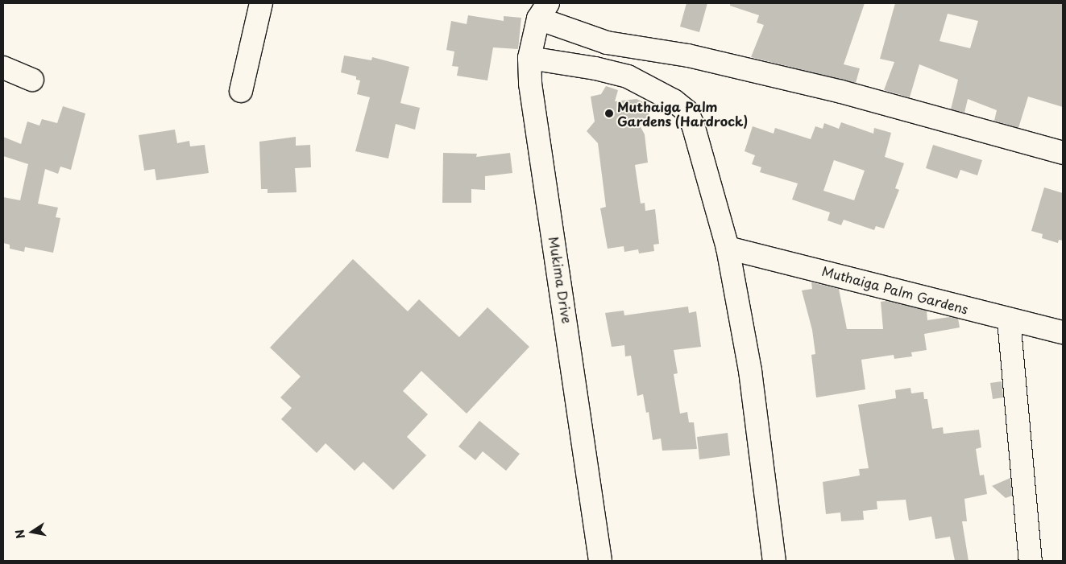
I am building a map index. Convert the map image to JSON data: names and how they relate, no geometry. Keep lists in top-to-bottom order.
{
  "streets": {
    "street": ["Mukima Drive", "Muthaiga Palm Gardens"]
  },
  "places": ["Muthaiga Palm Gardens (Hardrock)"],
  "north": "left"
}
